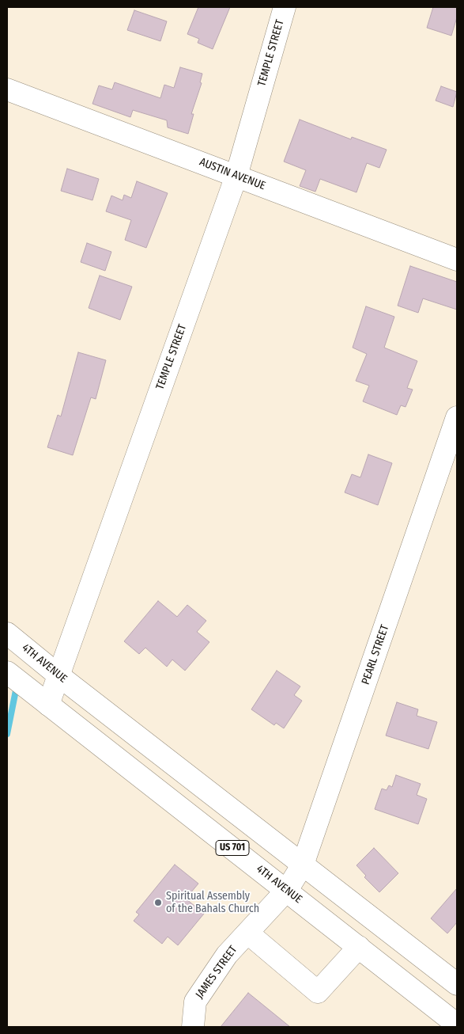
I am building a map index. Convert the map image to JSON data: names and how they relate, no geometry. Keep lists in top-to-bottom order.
{
  "streets": {
    "street": [
      "TEMPLE STREET",
      "AUSTIN AVENUE",
      "PEARL STREET",
      "4TH AVENUE",
      "US 701",
      "JAMES STREET"
    ]
  },
  "crossings": [
    ["TEMPLE STREET", "AUSTIN AVENUE"],
    ["TEMPLE STREET", "4TH AVENUE"],
    ["PEARL STREET", "4TH AVENUE"],
    ["PEARL STREET", "JAMES STREET"],
    ["4TH AVENUE", "JAMES STREET"]
  ],
  "places": ["Spiritual Assembly of the Bahals Church"]
}
